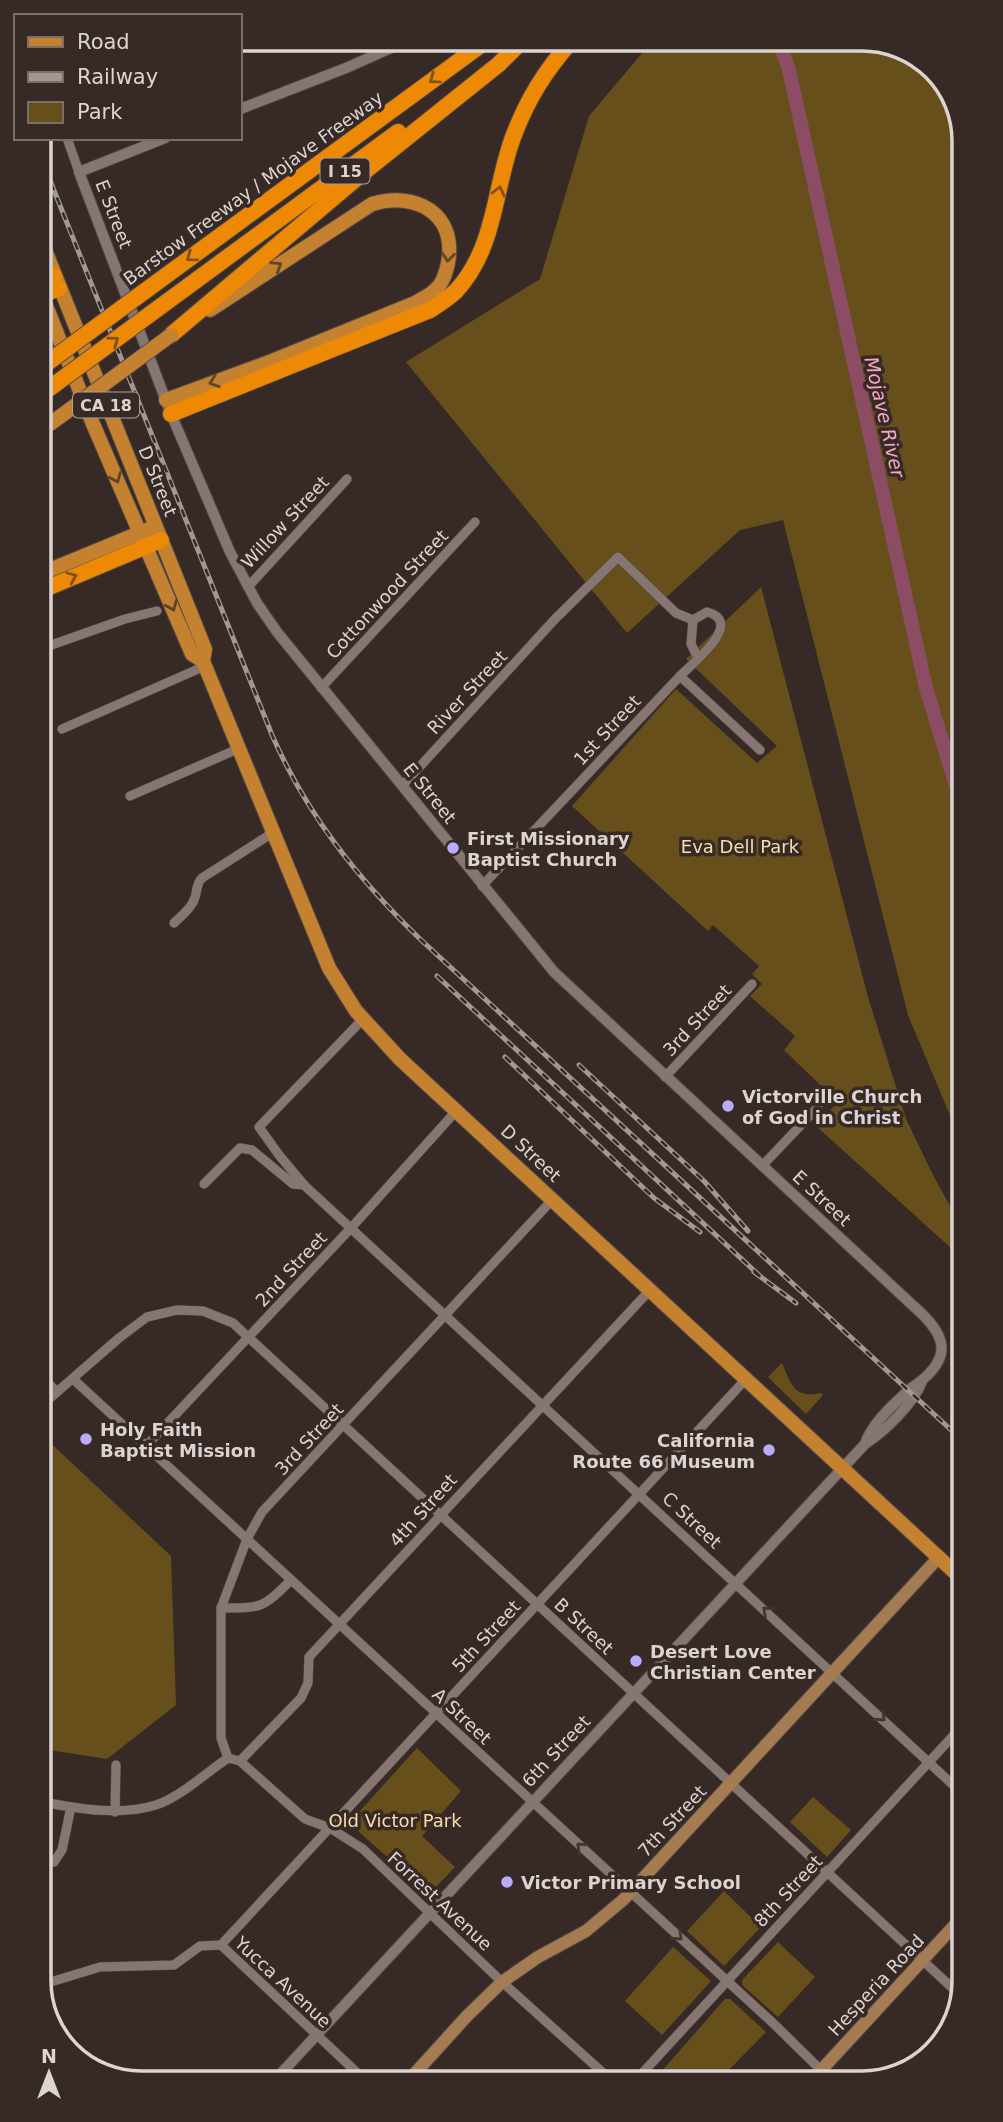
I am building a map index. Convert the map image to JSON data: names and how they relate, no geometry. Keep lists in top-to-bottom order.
{
  "streets": {
    "highway": ["I 15", "Barstow Freeway / Mojave Freeway"],
    "main road": ["D Street", "7th Street", "Hesperia Road"],
    "street": [
      "E Street",
      "Willow Street",
      "Cottonwood Street",
      "River Street",
      "1st Street",
      "3rd Street",
      "2nd Street",
      "4th Street",
      "C Street",
      "B Street",
      "5th Street",
      "A Street",
      "6th Street",
      "8th Street",
      "Forrest Avenue",
      "Yucca Avenue"
    ]
  },
  "crossings": [
    ["E Street", "Willow Street"],
    ["E Street", "Cottonwood Street"],
    ["E Street", "River Street"],
    ["E Street", "1st Street"],
    ["E Street", "3rd Street"],
    ["E Street", "6th Street"],
    ["D Street", "3rd Street"],
    ["D Street", "2nd Street"],
    ["D Street", "4th Street"],
    ["D Street", "5th Street"],
    ["D Street", "6th Street"],
    ["D Street", "7th Street"],
    ["River Street", "1st Street"],
    ["3rd Street", "C Street"],
    ["3rd Street", "B Street"],
    ["3rd Street", "A Street"],
    ["3rd Street", "Forrest Avenue"],
    ["2nd Street", "C Street"],
    ["2nd Street", "B Street"],
    ["2nd Street", "A Street"],
    ["4th Street", "C Street"],
    ["4th Street", "B Street"],
    ["4th Street", "A Street"],
    ["4th Street", "Forrest Avenue"],
    ["C Street", "5th Street"],
    ["C Street", "6th Street"],
    ["C Street", "7th Street"],
    ["C Street", "8th Street"],
    ["B Street", "5th Street"],
    ["B Street", "A Street"],
    ["B Street", "6th Street"],
    ["B Street", "7th Street"],
    ["B Street", "8th Street"],
    ["B Street", "Hesperia Road"],
    ["5th Street", "A Street"],
    ["5th Street", "Forrest Avenue"],
    ["5th Street", "Yucca Avenue"],
    ["A Street", "6th Street"],
    ["A Street", "7th Street"],
    ["A Street", "8th Street"],
    ["6th Street", "Forrest Avenue"],
    ["6th Street", "Yucca Avenue"],
    ["7th Street", "Forrest Avenue"]
  ],
  "water": ["Mojave River"],
  "parks": ["Eva Dell Park", "Old Victor Park"],
  "places": [
    "First Missionary Baptist Church",
    "Victorville Church of God in Christ",
    "Holy Faith Baptist Mission",
    "California Route 66 Museum",
    "Desert Love Christian Center",
    "Victor Primary School"
  ],
  "legend": ["Road", "Railway", "Park"],
  "north": "top"
}
